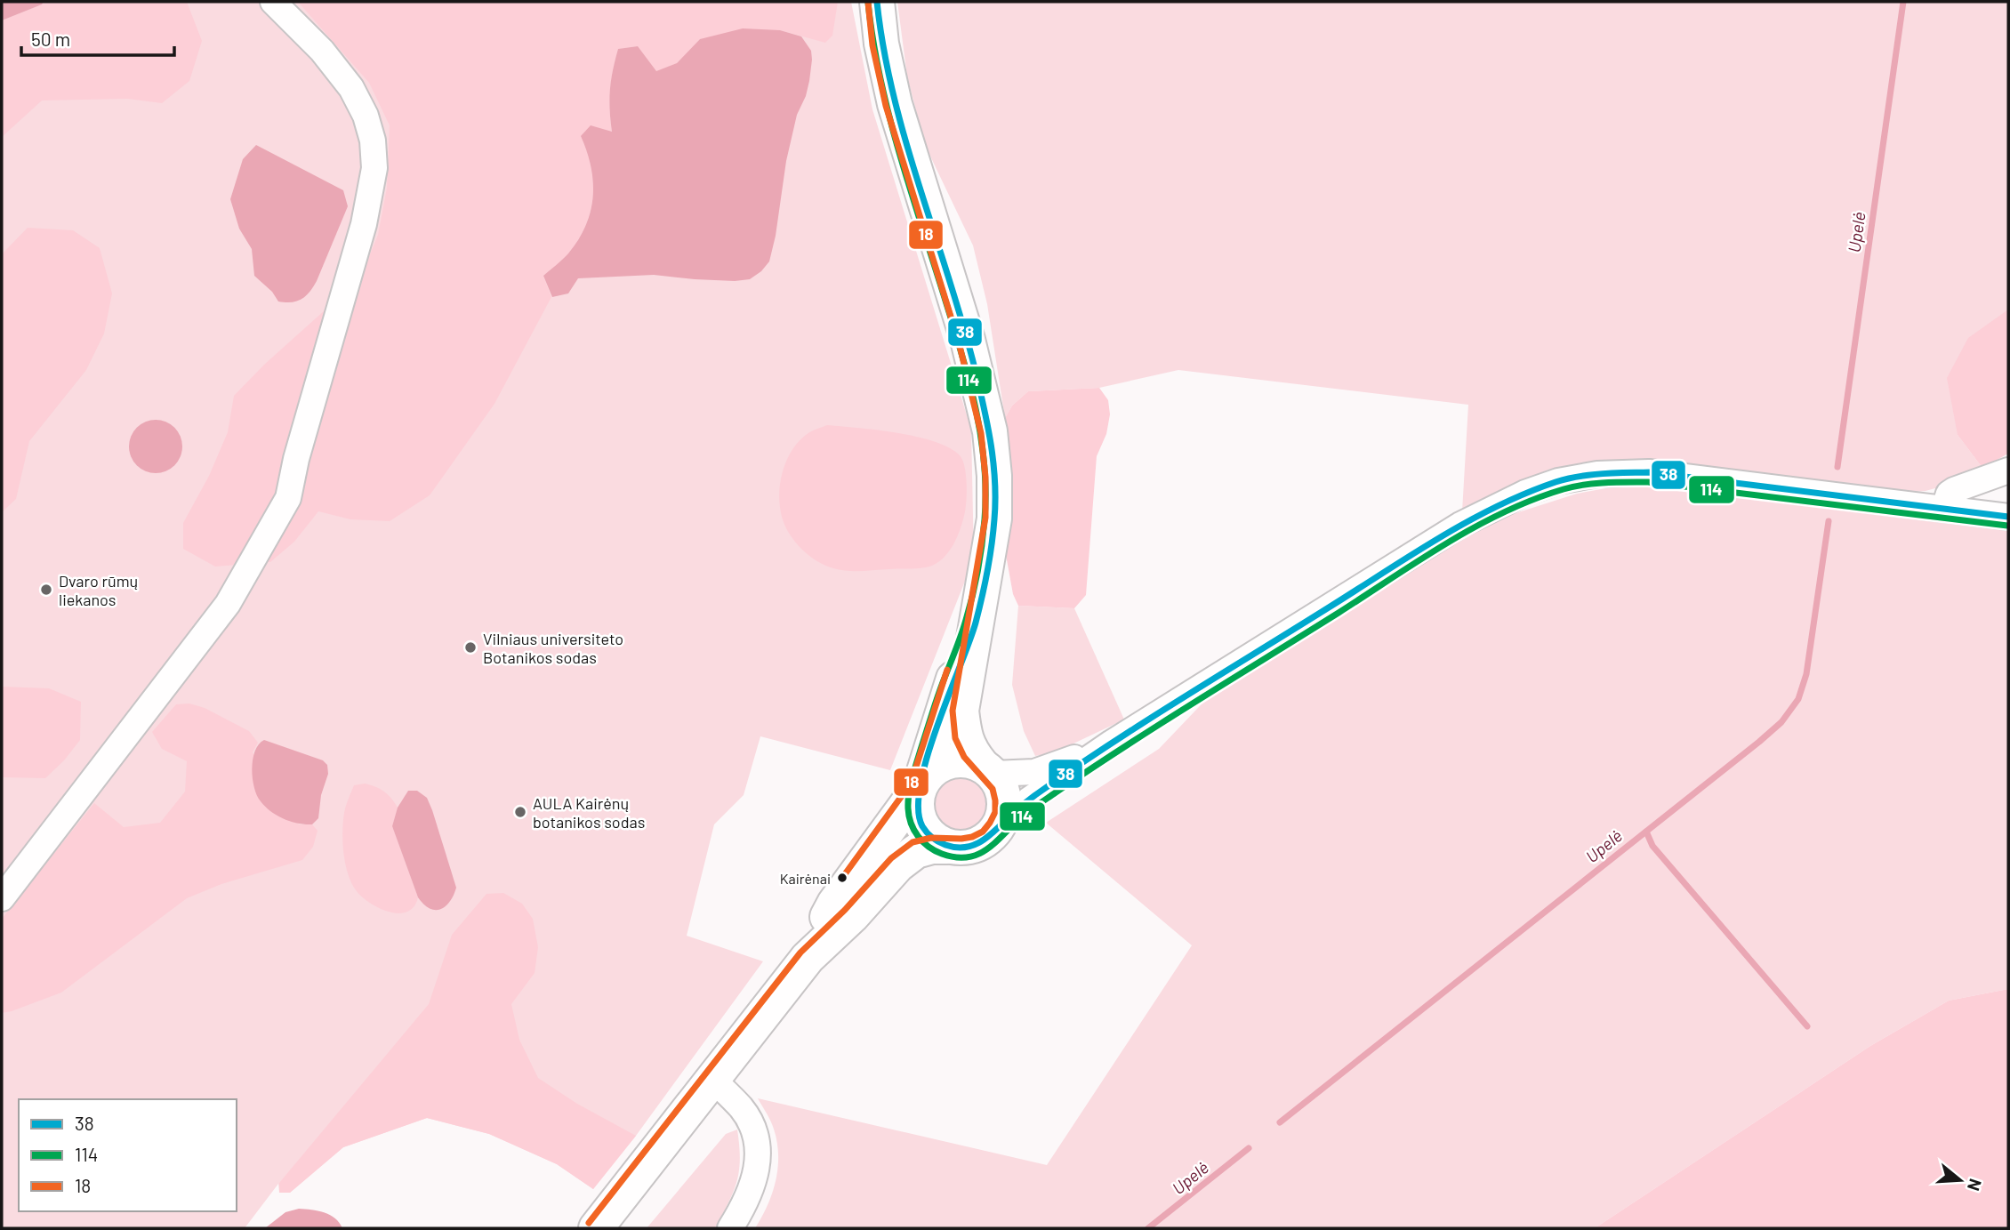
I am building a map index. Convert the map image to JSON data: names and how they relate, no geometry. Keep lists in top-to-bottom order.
{
  "water": ["Upelė"],
  "places": [
    "Dvaro rūmų liekanos",
    "Vilniaus universiteto Botanikos sodas",
    "AULA Kairėnų botanikos sodas",
    "Kairėnai"
  ],
  "lines": ["transit line 38", "transit line 114", "transit line 18"],
  "legend": ["38", "114", "18"],
  "scale_bar": "50 m",
  "north": "right"
}
